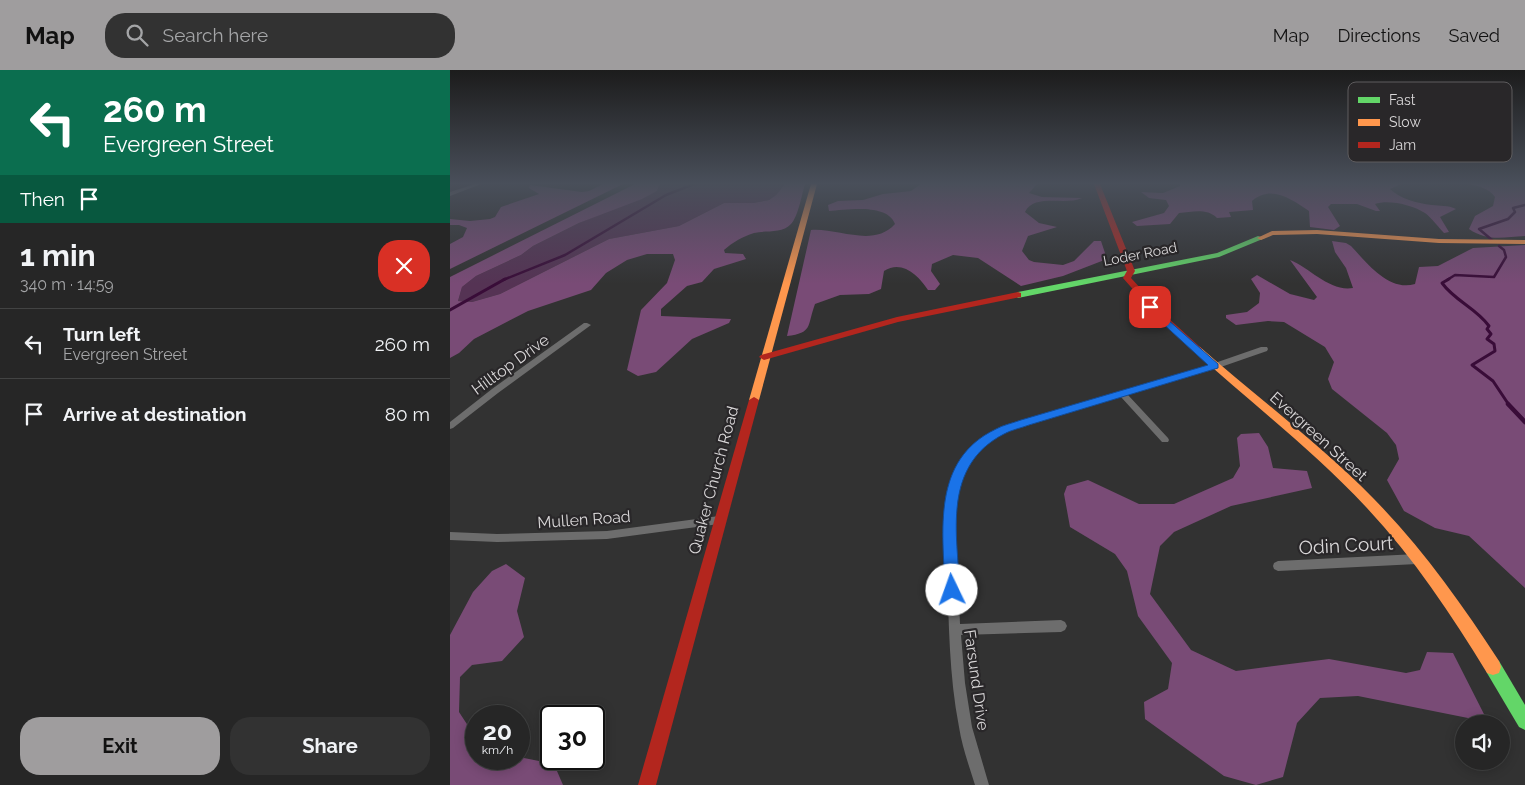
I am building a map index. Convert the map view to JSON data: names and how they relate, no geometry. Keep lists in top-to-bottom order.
{
  "streets": {
    "street": [
      "Loder Road",
      "Hilltop Drive",
      "Evergreen Street",
      "Quaker Church Road",
      "Mullen Road",
      "Odin Court",
      "Farsund Drive"
    ]
  },
  "crossings": [
    ["Loder Road", "Evergreen Street"],
    ["Loder Road", "Quaker Church Road"],
    ["Evergreen Street", "Odin Court"],
    ["Evergreen Street", "Farsund Drive"],
    ["Quaker Church Road", "Mullen Road"]
  ],
  "legend": ["Fast", "Slow", "Jam"],
  "page": {
    "header": "Map",
    "search": "Search here",
    "nav": ["Map", "Directions", "Saved"],
    "turn": ["260 m", "Evergreen Street"],
    "then": "Then",
    "heading": ["1 min", "340 m · 14:59"],
    "list": [
      {
        "name": "Turn left",
        "note": "Evergreen Street",
        "value": "260 m"
      },
      {
        "name": "Arrive at destination",
        "value": "80 m"
      }
    ],
    "speed": "20 km/h",
    "limit": "30",
    "buttons": ["Exit", "Share"]
  }
}
